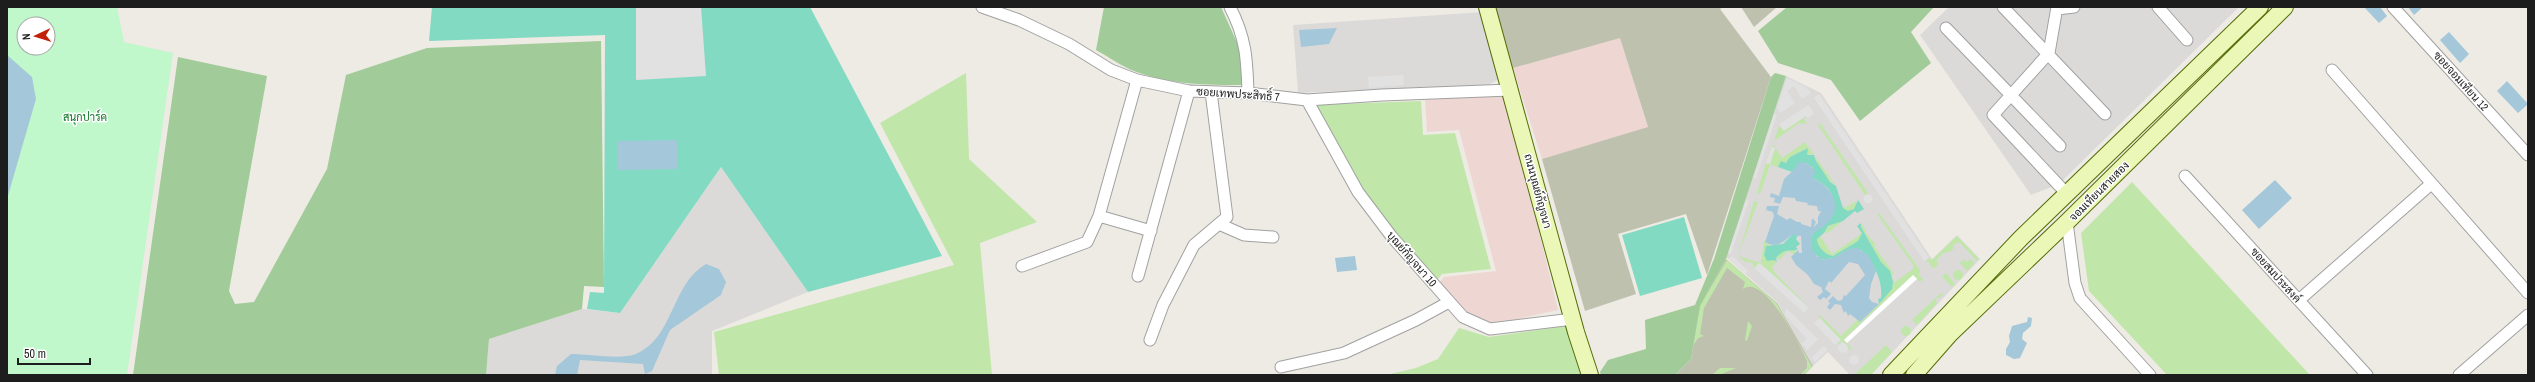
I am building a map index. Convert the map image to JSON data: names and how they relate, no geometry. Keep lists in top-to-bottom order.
{
  "streets": {
    "main road": ["ถนนบุณย์กัญจนา", "จอมเทียนสายสอง"],
    "street": [
      "ซอยจอมเทียน 12",
      "ซอยเทพประสิทธิ์ 7",
      "บุณย์กัญจนา 10",
      "ซอยสมประสงค์"
    ]
  },
  "crossings": [
    ["ซอยเทพประสิทธิ์ 7", "ถนนบุณย์กัญจนา"],
    ["ซอยเทพประสิทธิ์ 7", "บุณย์กัญจนา 10"],
    ["ถนนบุณย์กัญจนา", "บุณย์กัญจนา 10"]
  ],
  "parks": ["สนุกปาร์ค"],
  "scale_bar": "50 m",
  "north": "left"
}
